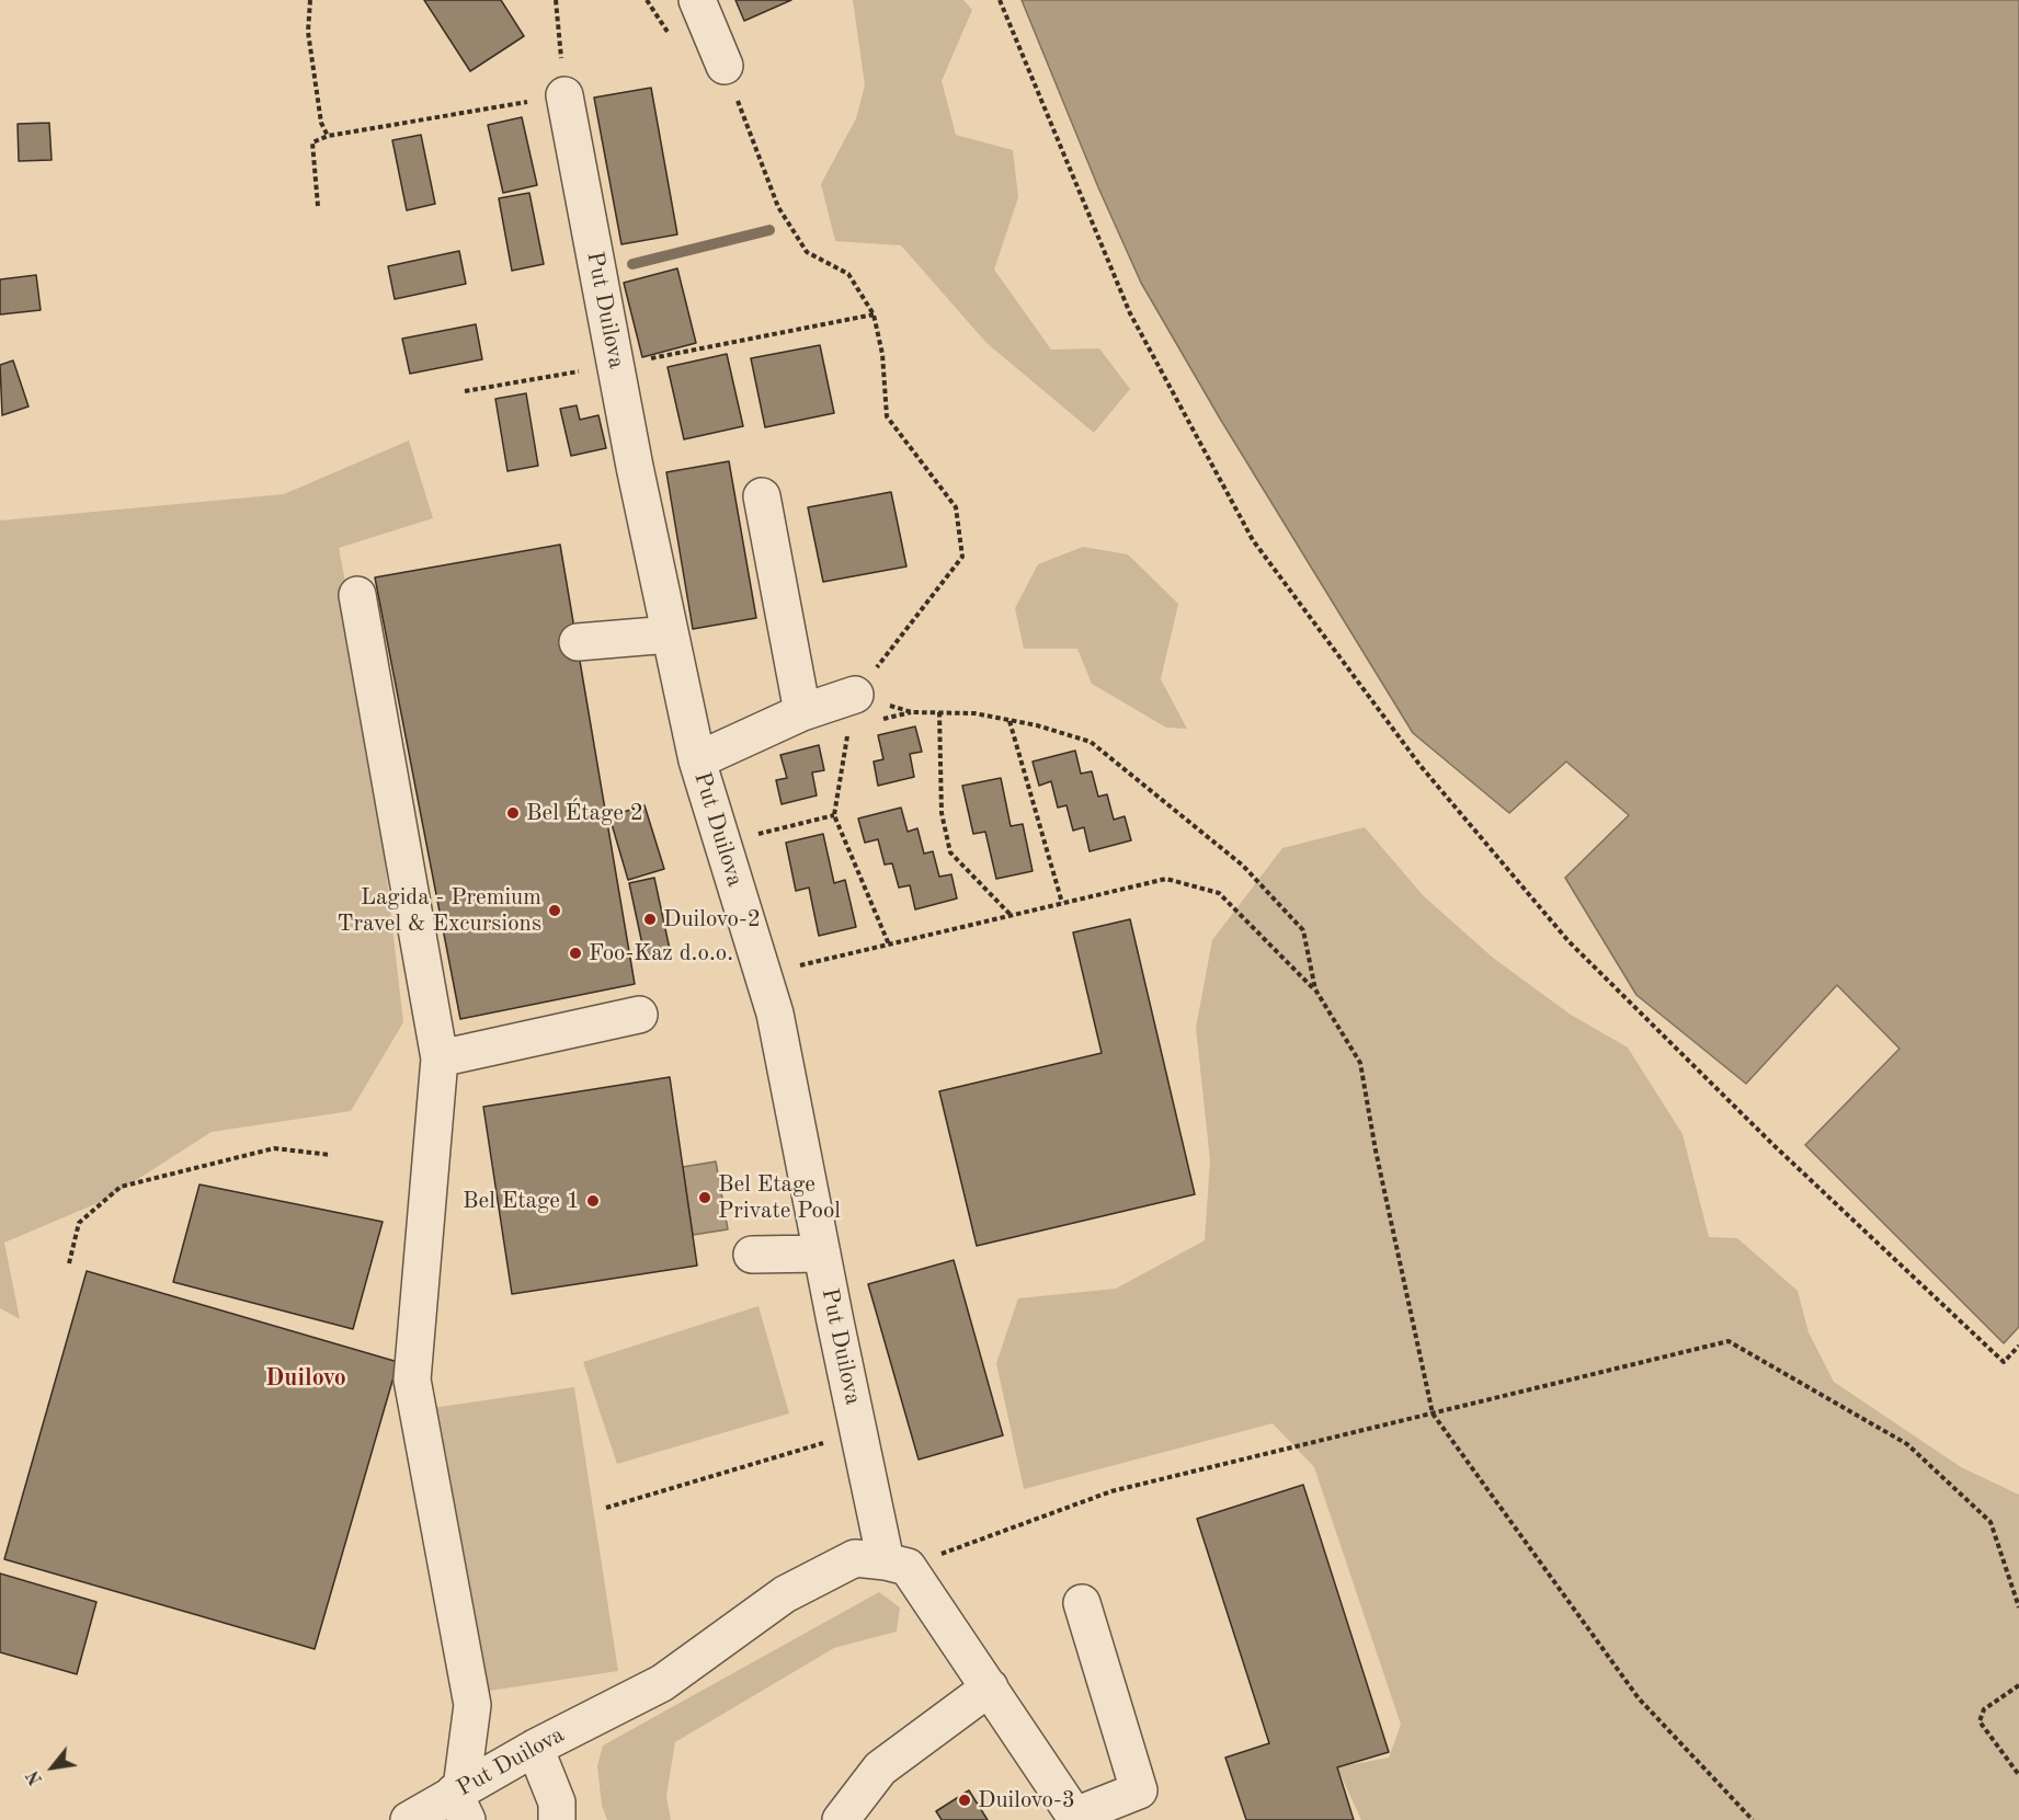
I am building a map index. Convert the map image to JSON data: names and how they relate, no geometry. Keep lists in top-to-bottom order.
{
  "streets": {
    "street": ["Put Duilova"]
  },
  "districts": ["Duilovo"],
  "places": [
    "Bel Étage 2",
    "Lagida - Premium Travel & Excursions",
    "Duilovo-2",
    "Foo-Kaz d.o.o.",
    "Bel Etage Private Pool",
    "Bel Etage 1",
    "Duilovo-3"
  ],
  "north": "bottom left"
}
